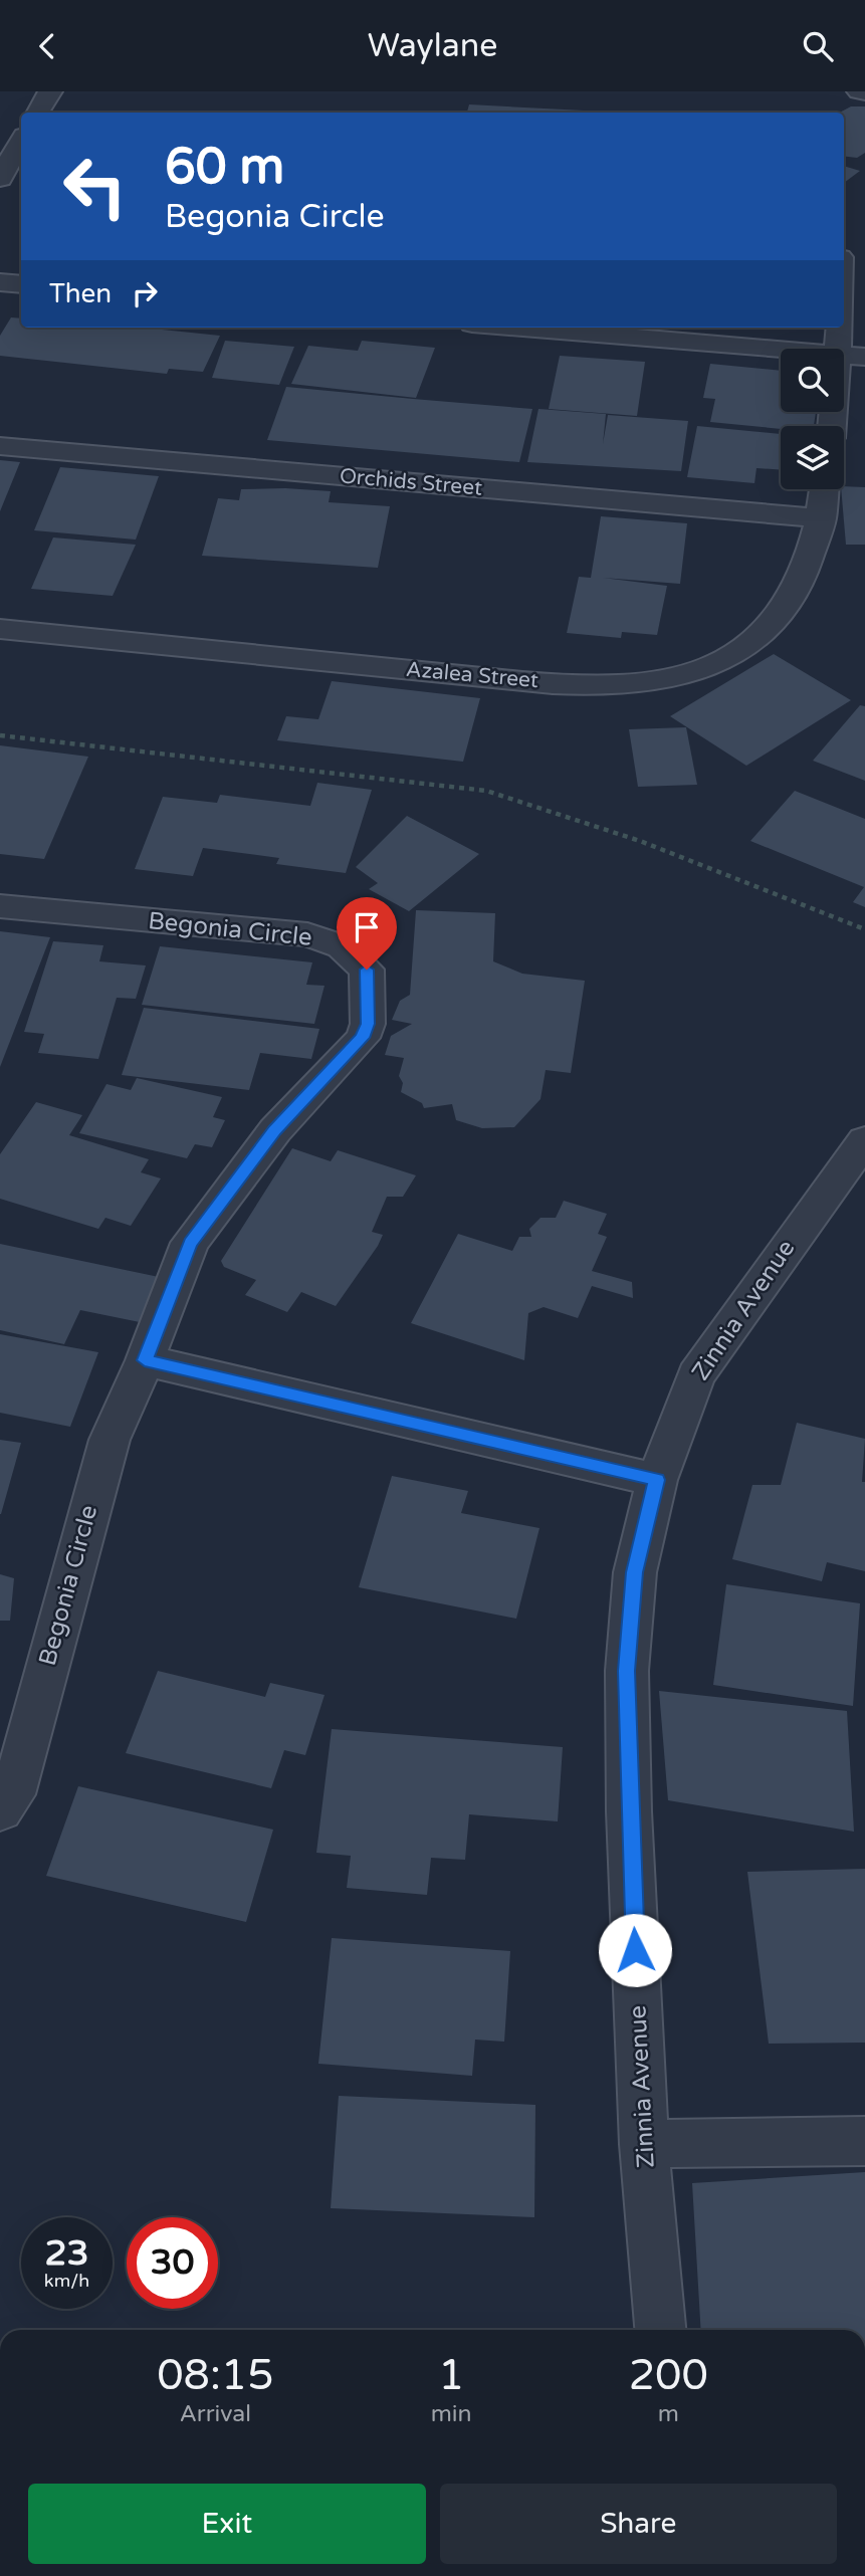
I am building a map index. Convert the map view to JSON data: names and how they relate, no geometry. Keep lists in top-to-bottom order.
{
  "streets": {
    "street": [
      "Orchids Street",
      "Azalea Street",
      "Begonia Circle",
      "Zinnia Avenue"
    ]
  },
  "crossings": [
    ["Orchids Street", "Azalea Street"]
  ],
  "page": {
    "header": "Waylane",
    "turn": ["60 m", "Begonia Circle"],
    "then": "Then",
    "speed": "23 km/h",
    "limit": "30",
    "eta": [
      "08:15",
      "Arrival",
      "1",
      "min",
      "200",
      "m"
    ],
    "buttons": ["Exit", "Share"]
  }
}
